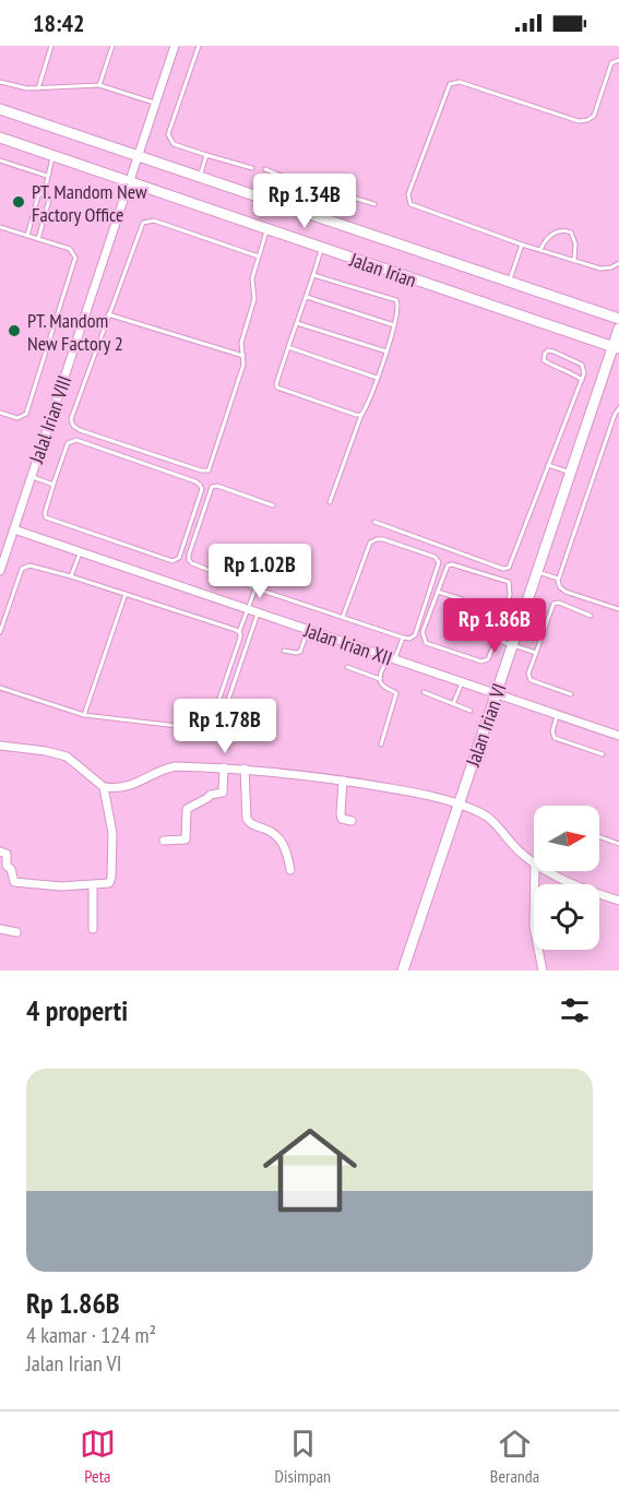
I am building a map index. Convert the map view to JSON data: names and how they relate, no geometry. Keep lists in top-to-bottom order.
{
  "streets": {
    "street": [
      "Jalan Irian",
      "Jalal Irian VIII",
      "Jalan Irian XII",
      "Jalan Irian VI"
    ]
  },
  "crossings": [
    ["Jalan Irian", "Jalal Irian VIII"],
    ["Jalan Irian", "Jalan Irian VI"],
    ["Jalal Irian VIII", "Jalan Irian XII"],
    ["Jalan Irian XII", "Jalan Irian VI"]
  ],
  "places": ["PT. Mandom New Factory Office", "PT. Mandom New Factory 2"],
  "north": "right",
  "page": {
    "status": "18:42",
    "price": [
      "Rp 1.34B",
      "Rp 1.02B",
      "Rp 1.86B",
      "Rp 1.78B"
    ],
    "heading": "4 properti",
    "list": [
      {
        "name": "Rp 1.86B",
        "note": "4 kamar · 124 m² · Jalan Irian VI"
      }
    ],
    "tabs": ["Peta", "Disimpan", "Beranda"]
  }
}
